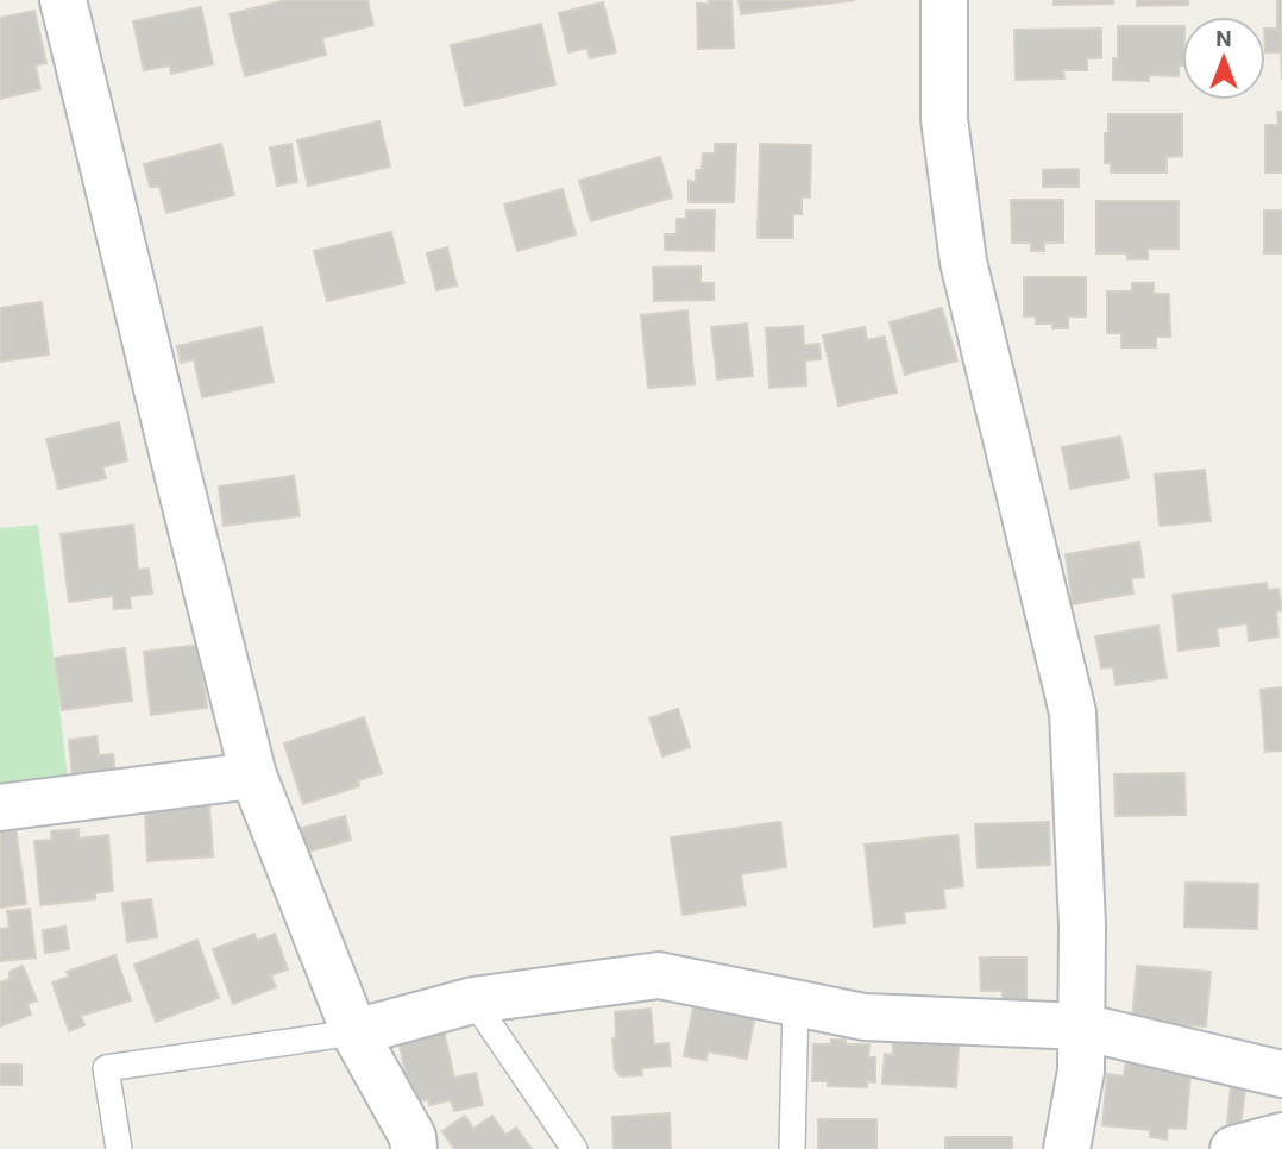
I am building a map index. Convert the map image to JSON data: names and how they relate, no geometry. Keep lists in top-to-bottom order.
{
  "north": "top"
}
